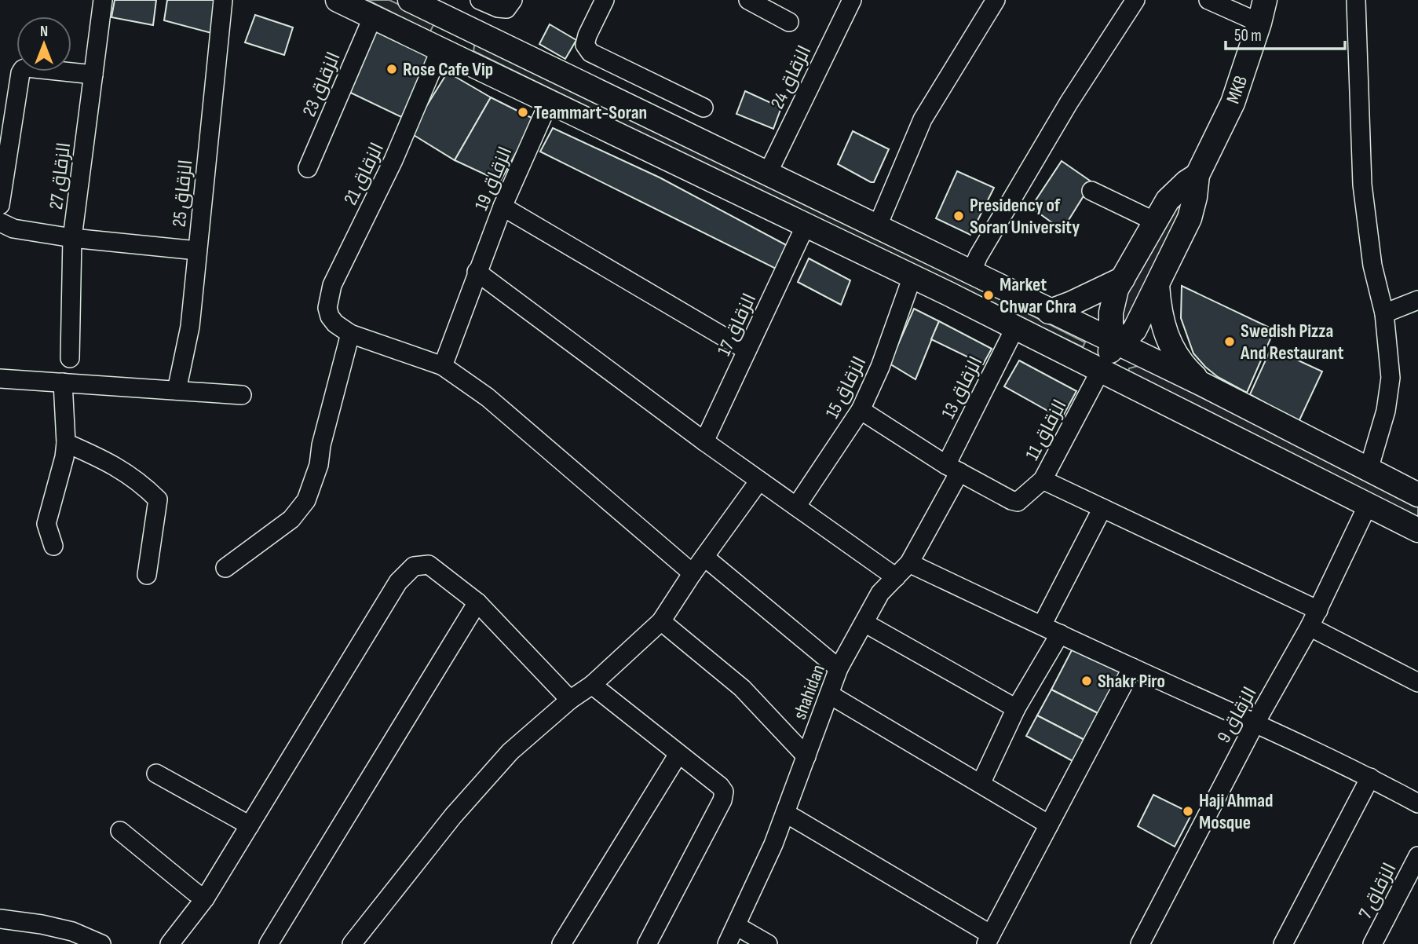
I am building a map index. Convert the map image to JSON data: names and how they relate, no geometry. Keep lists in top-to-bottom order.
{
  "streets": {
    "main road": ["MKB"],
    "street": [
      "الزقاق 24",
      "الزقاق 23",
      "الزقاق 21",
      "الزقاق 27",
      "الزقاق 19",
      "الزقاق 25",
      "الزقاق 17",
      "الزقاق 15",
      "الزقاق 13",
      "الزقاق 11",
      "shahidan",
      "الزقاق 9",
      "الزقاق 7"
    ]
  },
  "crossings": [
    ["الزقاق 13", "الزقاق 11"],
    ["الزقاق 13", "shahidan"],
    ["الزقاق 11", "shahidan"]
  ],
  "places": [
    "Rose Cafe Vip",
    "Teammart-Soran",
    "Presidency of Soran University",
    "Market Chwar Chra",
    "Swedish Pizza And Restaurant",
    "Shakr Piro",
    "Haji Ahmad Mosque"
  ],
  "scale_bar": "50 m",
  "north": "top"
}
